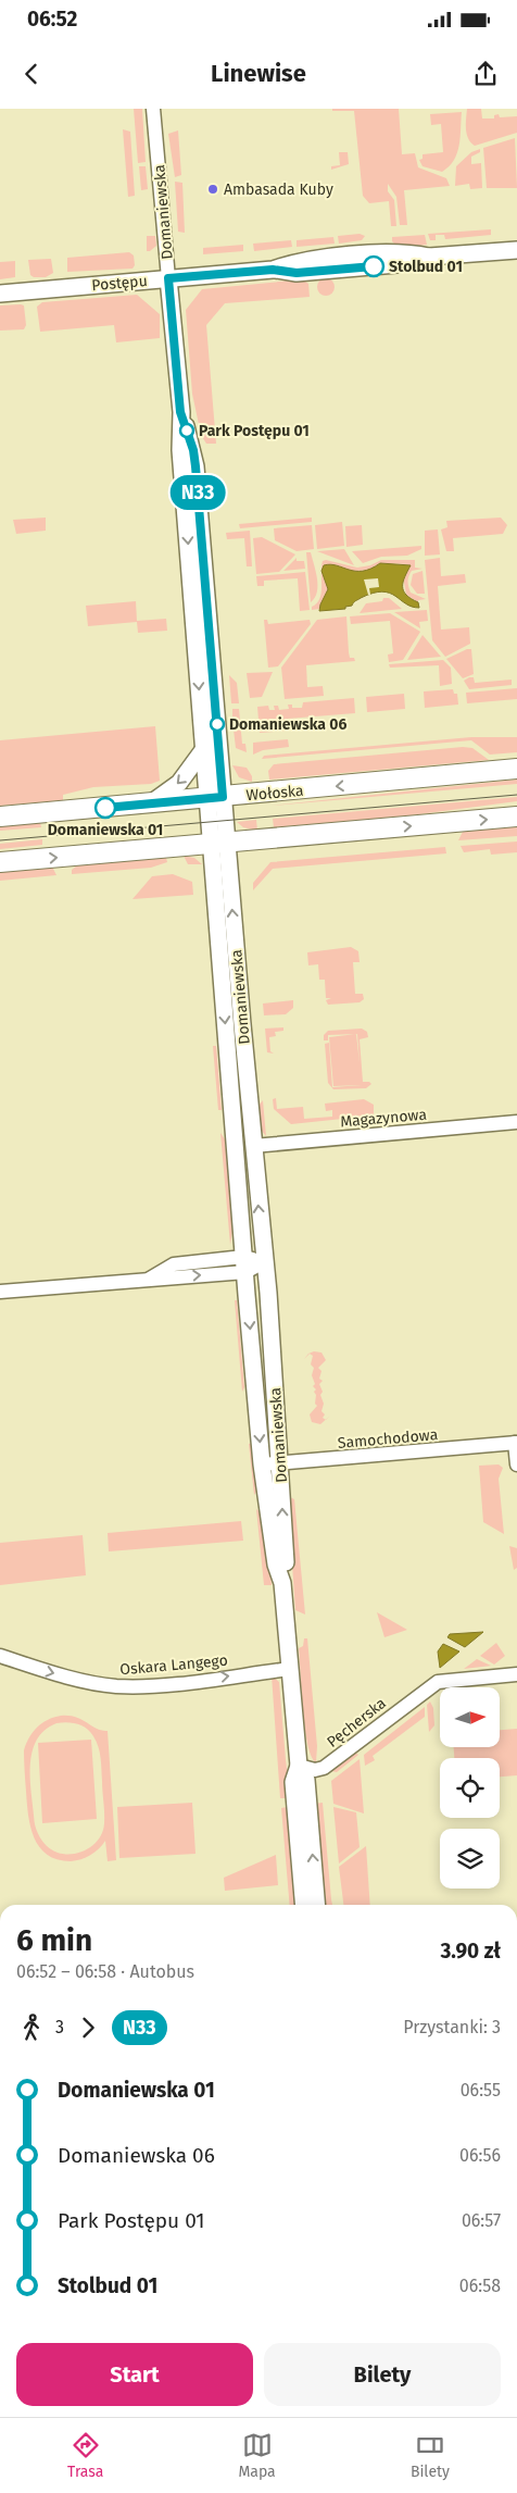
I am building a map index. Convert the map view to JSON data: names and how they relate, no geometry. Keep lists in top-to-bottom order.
{
  "streets": {
    "main road": ["Wołoska"],
    "street": [
      "Domaniewska",
      "Postępu",
      "Magazynowa",
      "Samochodowa",
      "Oskara Langego",
      "Pęcherska"
    ]
  },
  "crossings": [
    ["Domaniewska", "Postępu"],
    ["Domaniewska", "Wołoska"],
    ["Domaniewska", "Magazynowa"],
    ["Domaniewska", "Samochodowa"],
    ["Domaniewska", "Oskara Langego"],
    ["Domaniewska", "Pęcherska"]
  ],
  "one_way": ["Oskara Langego"],
  "places": [
    "Ambasada Kuby",
    "Stolbud 01",
    "Park Postępu 01",
    "Domaniewska 06",
    "Domaniewska 01"
  ],
  "lines": ["bus line N33"],
  "north": "right",
  "page": {
    "status": "06:52",
    "header": "Linewise",
    "on_map": "N33",
    "heading": ["6 min", "06:52 – 06:58 · Autobus", "3.90 zł"],
    "legs": ["3", "N33", "Przystanki: 3"],
    "list": [
      {
        "name": "Domaniewska 01",
        "value": "06:55"
      },
      {
        "name": "Domaniewska 06",
        "value": "06:56"
      },
      {
        "name": "Park Postępu 01",
        "value": "06:57"
      },
      {
        "name": "Stolbud 01",
        "value": "06:58"
      }
    ],
    "buttons": ["Start", "Bilety"],
    "tabs": ["Trasa", "Mapa", "Bilety"]
  }
}
